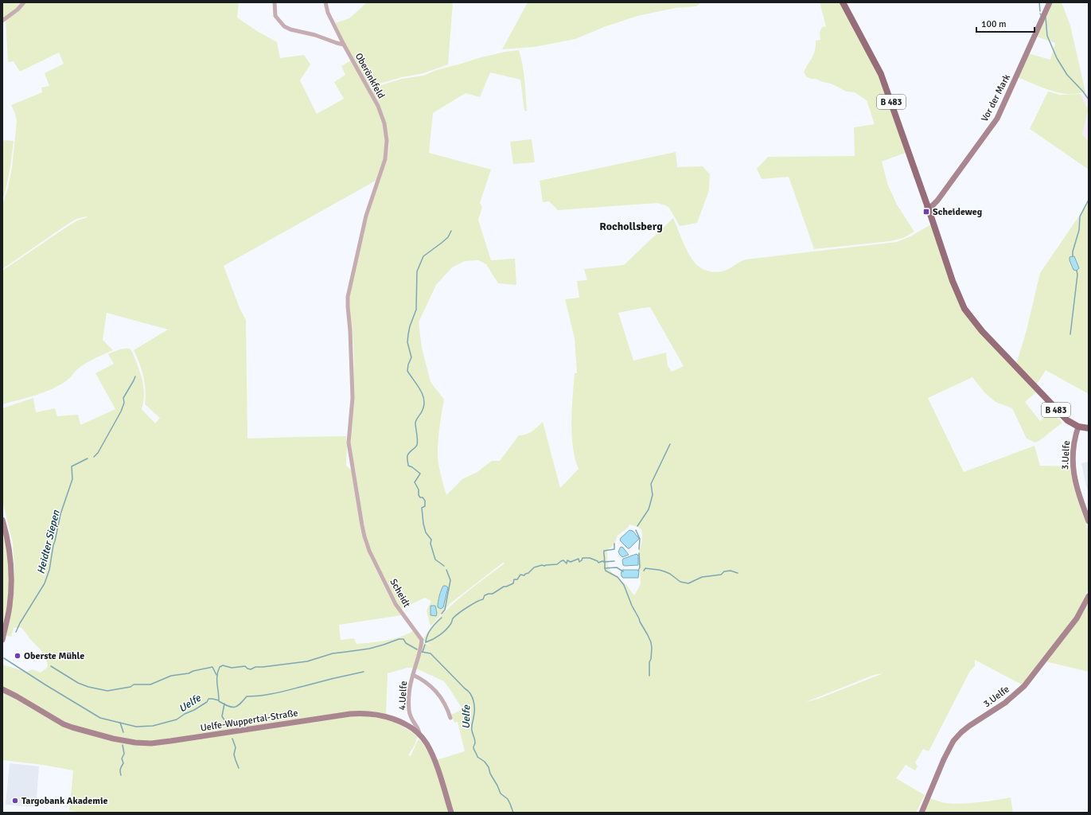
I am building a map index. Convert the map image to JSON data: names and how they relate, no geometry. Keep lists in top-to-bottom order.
{
  "streets": {
    "main road": ["B 483"],
    "street": [
      "Oberönkfeld",
      "Vor der Mark",
      "3.Uelfe",
      "Scheidt",
      "4.Uelfe",
      "Uelfe-Wuppertal-Straße"
    ]
  },
  "crossings": [
    ["Oberönkfeld", "Scheidt"],
    ["Vor der Mark", "B 483"],
    ["B 483", "3.Uelfe"],
    ["Scheidt", "4.Uelfe"],
    ["4.Uelfe", "Uelfe-Wuppertal-Straße"]
  ],
  "districts": ["Rochollsberg"],
  "water": ["Heidter Siepen", "Uelfe"],
  "places": {
    "transit": ["Scheideweg"],
    "other": ["Oberste Mühle", "Targobank Akademie"]
  },
  "scale_bar": "100 m"
}
